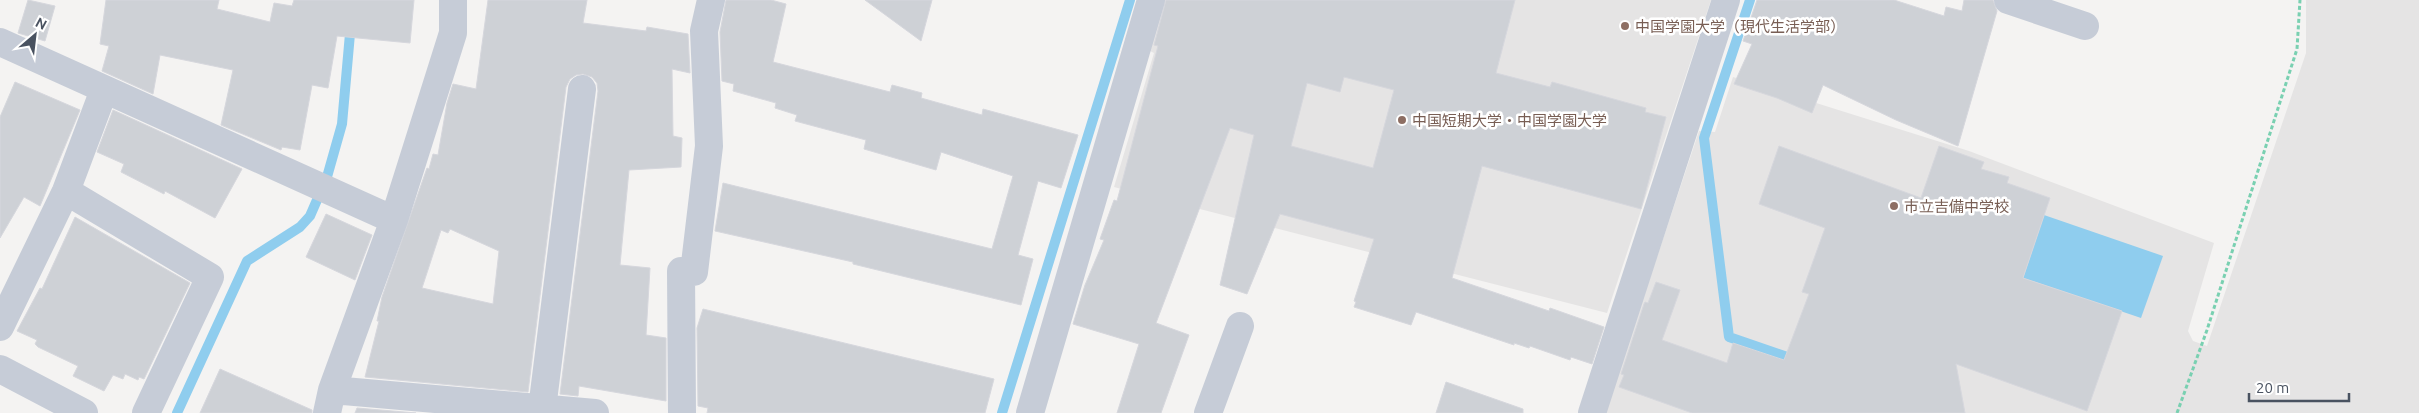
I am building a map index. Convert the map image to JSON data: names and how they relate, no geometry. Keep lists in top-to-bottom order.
{
  "places": ["中国学園大学（現代生活学部）", "中国短期大学・中国学園大学", "市立吉備中学校"],
  "scale_bar": "20 m",
  "north": "top right"
}
